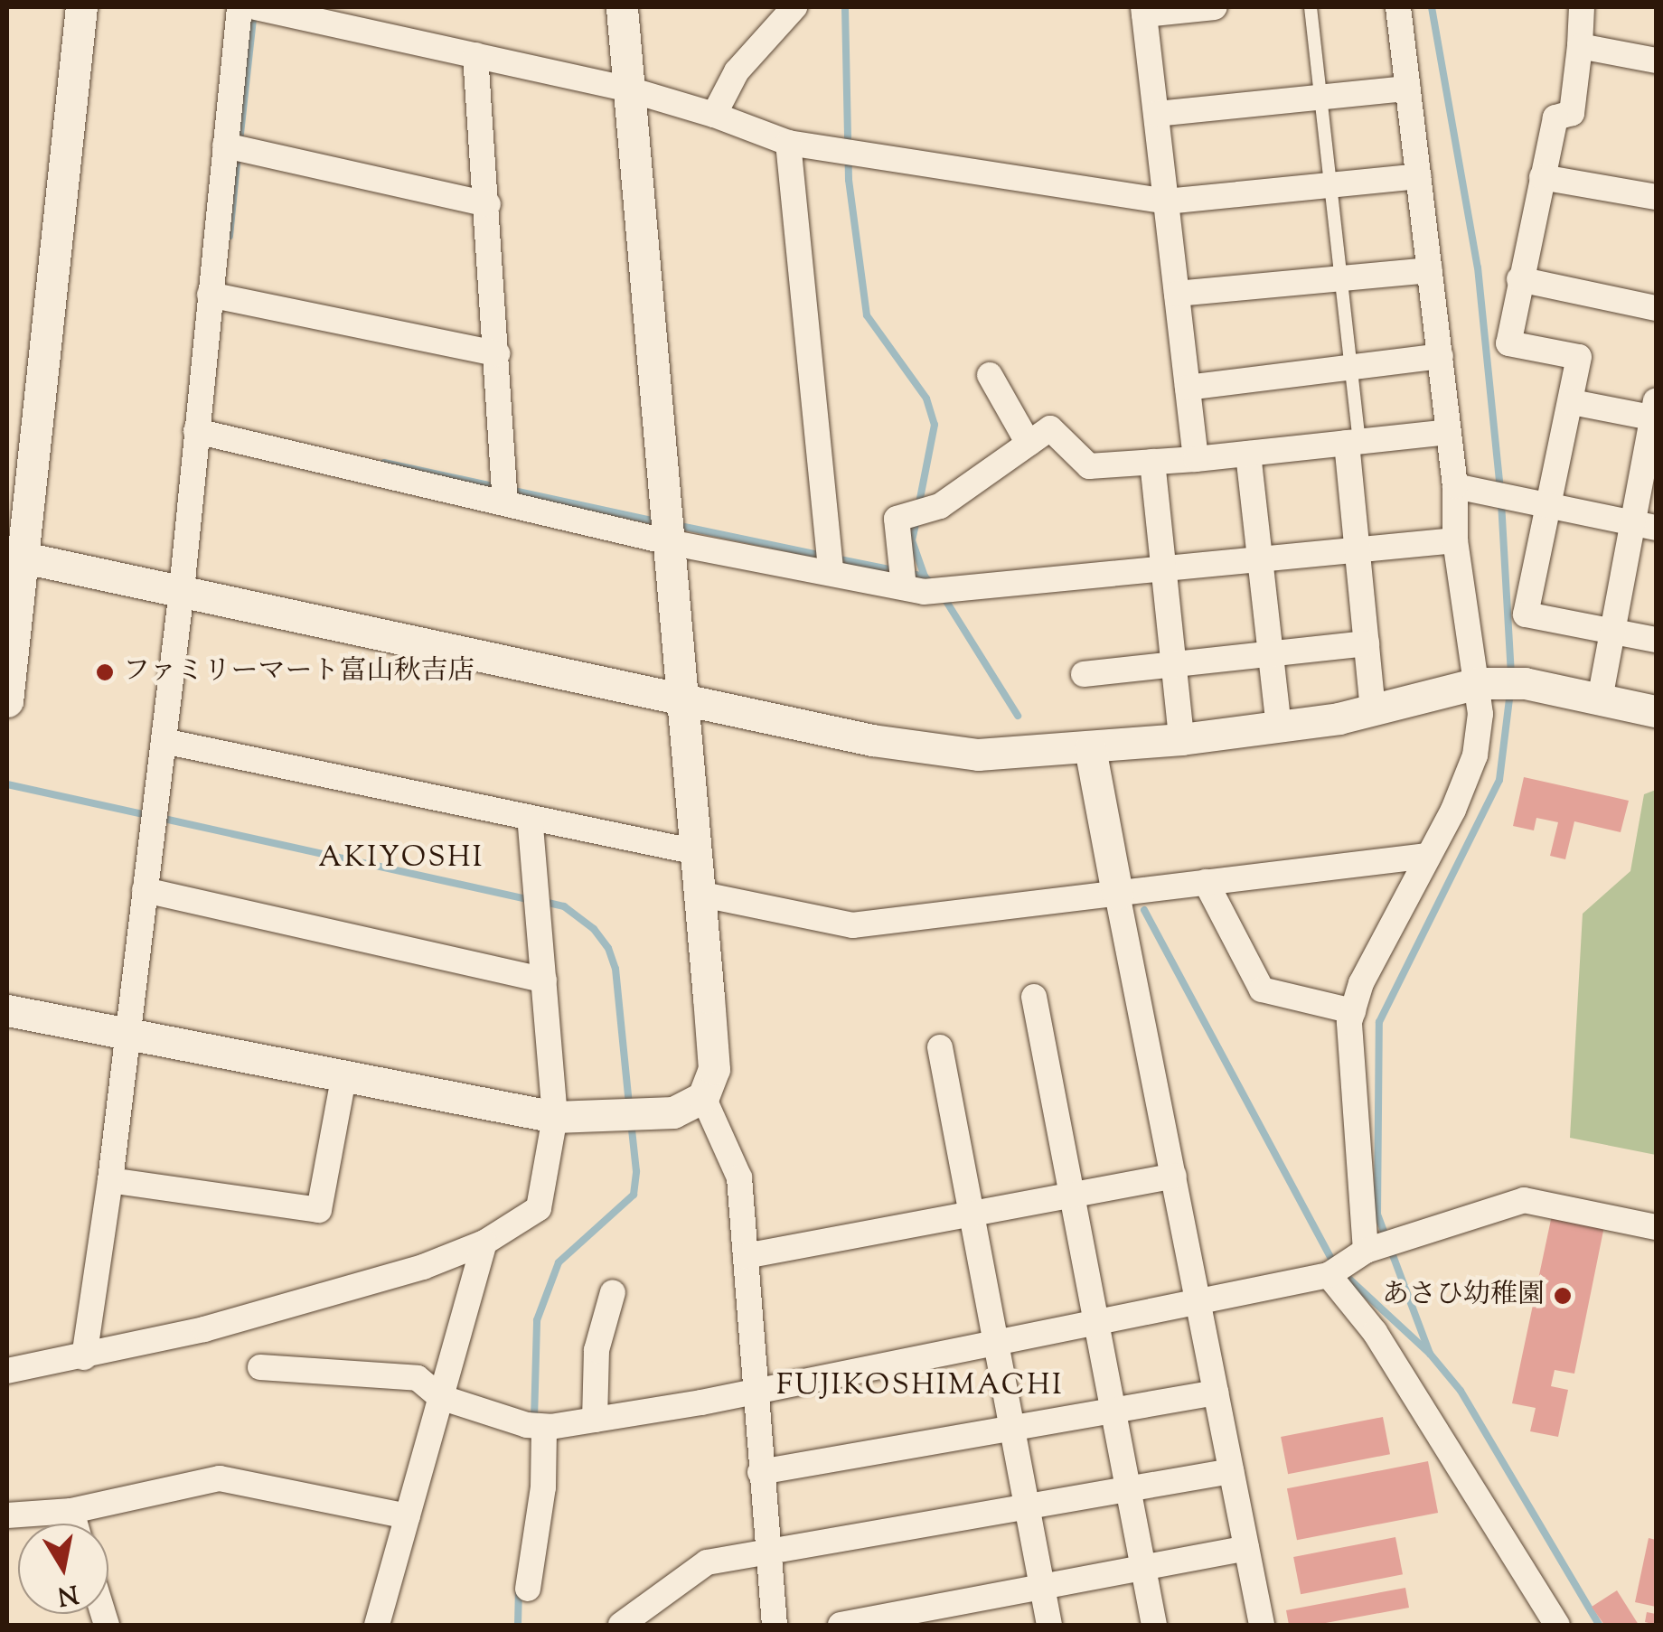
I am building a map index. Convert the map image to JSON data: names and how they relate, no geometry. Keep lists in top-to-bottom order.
{
  "districts": ["AKIYOSHI", "FUJIKOSHIMACHI"],
  "places": ["ファミリーマート富山秋吉店", "あさひ幼稚園"],
  "north": "bottom"
}
